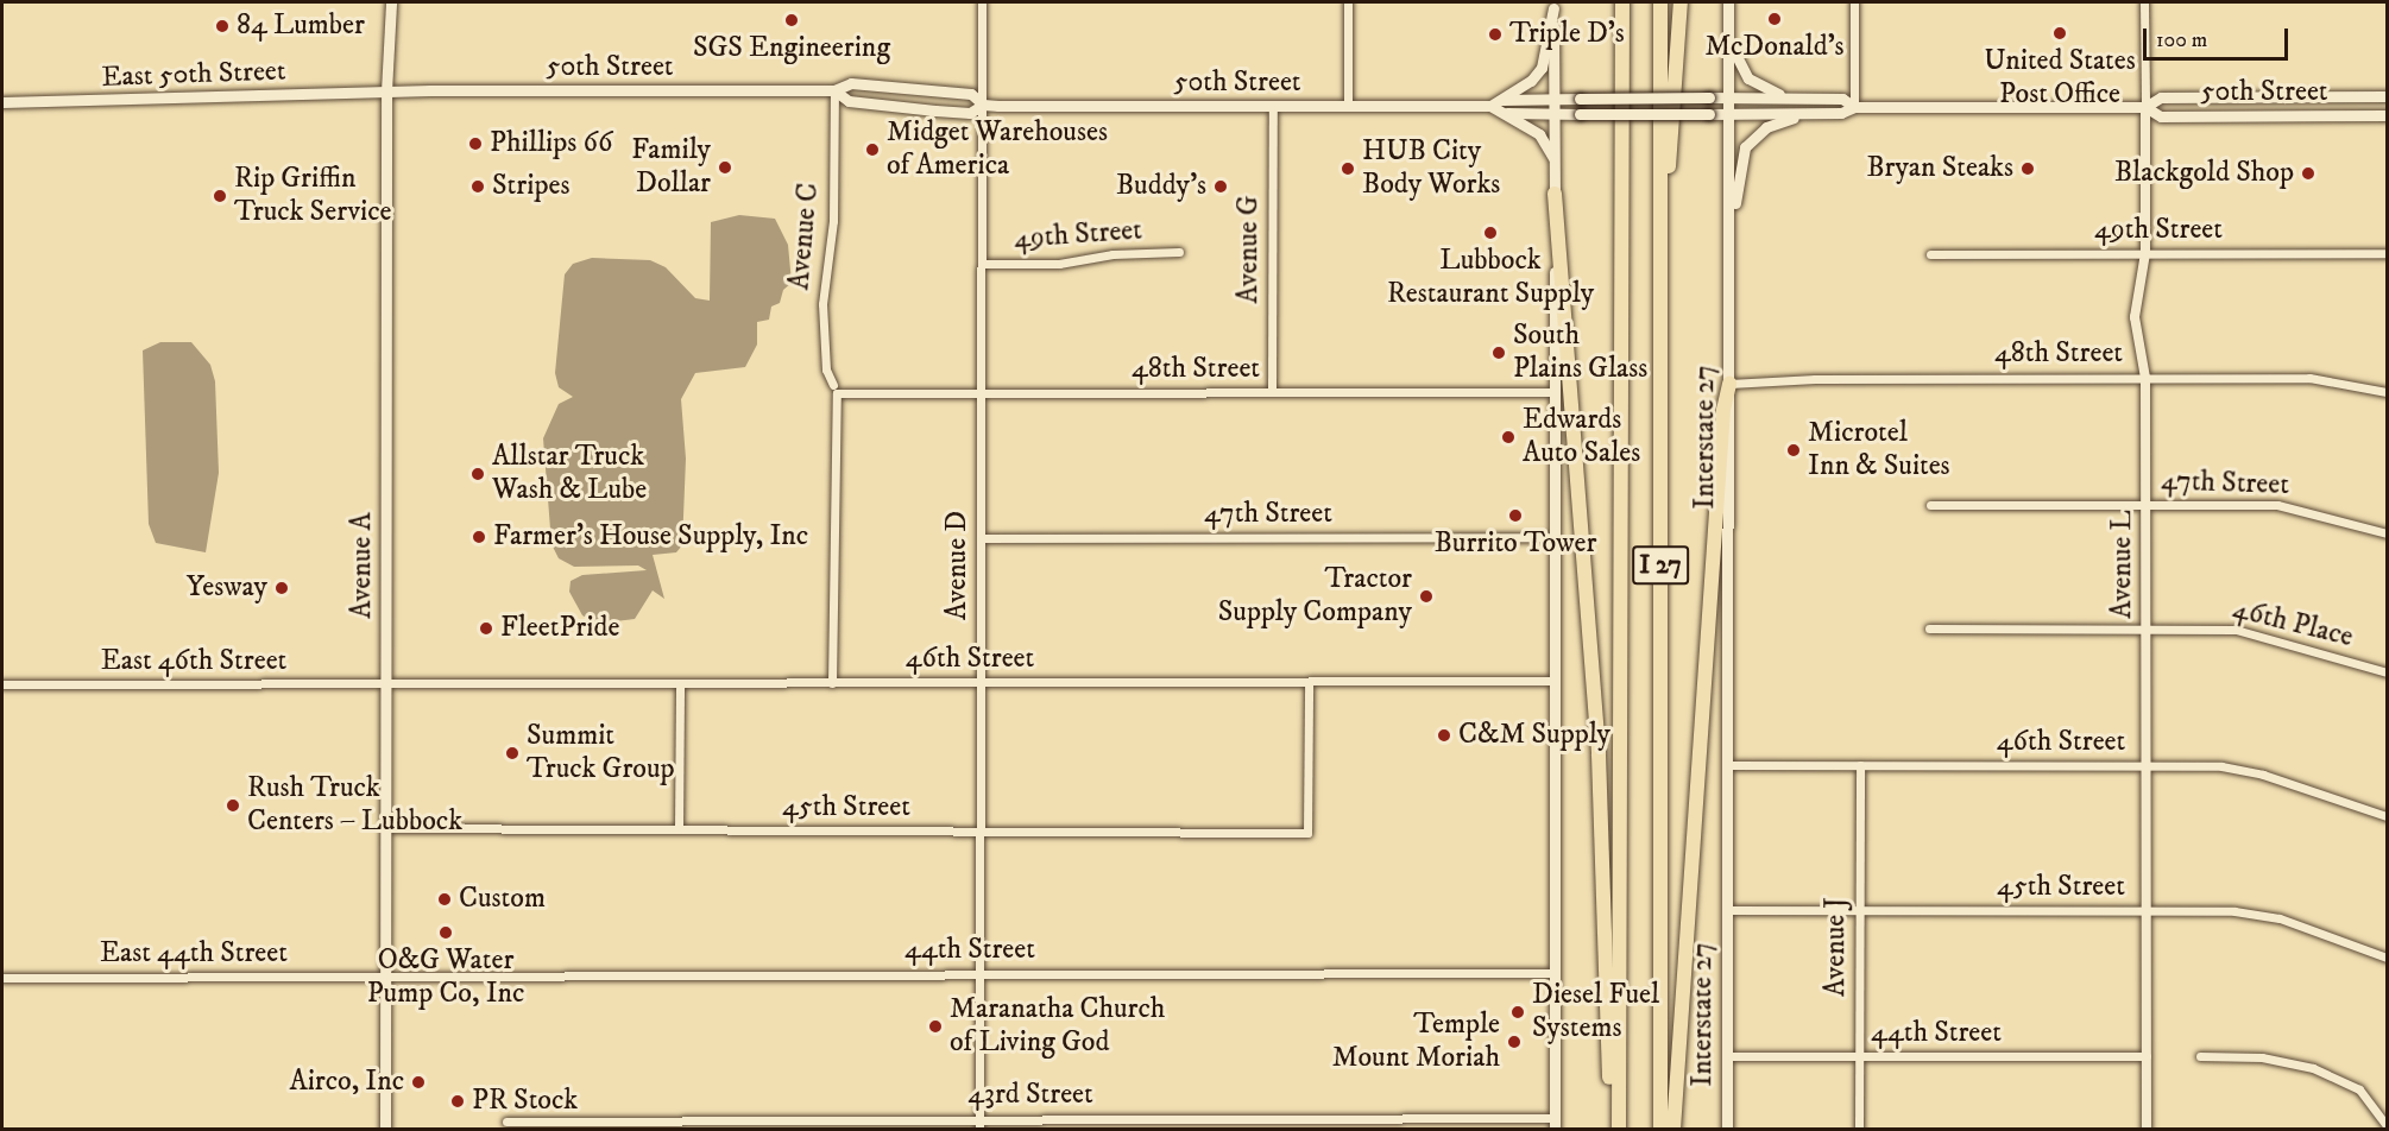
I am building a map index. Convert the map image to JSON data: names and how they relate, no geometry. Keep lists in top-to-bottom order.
{
  "streets": {
    "highway": ["I 27"],
    "main road": [
      "50th Street",
      "East 50th Street",
      "Interstate 27",
      "Avenue A"
    ],
    "street": [
      "49th Street",
      "Avenue C",
      "Avenue G",
      "48th Street",
      "47th Street",
      "Avenue L",
      "Avenue D",
      "46th Place",
      "46th Street",
      "East 46th Street",
      "45th Street",
      "Avenue J",
      "44th Street",
      "East 44th Street",
      "43rd Street"
    ]
  },
  "crossings": [
    ["50th Street", "East 50th Street"],
    ["50th Street", "Avenue C"],
    ["50th Street", "Avenue G"],
    ["50th Street", "Interstate 27"],
    ["50th Street", "Avenue L"],
    ["50th Street", "Avenue A"],
    ["50th Street", "Avenue D"],
    ["East 50th Street", "Avenue A"],
    ["49th Street", "Avenue L"],
    ["49th Street", "Avenue D"],
    ["Avenue C", "48th Street"],
    ["Avenue C", "46th Street"],
    ["Avenue G", "48th Street"],
    ["48th Street", "Interstate 27"],
    ["48th Street", "Avenue L"],
    ["48th Street", "Avenue D"],
    ["Interstate 27", "46th Street"],
    ["Interstate 27", "45th Street"],
    ["Interstate 27", "44th Street"],
    ["47th Street", "Avenue L"],
    ["47th Street", "Avenue D"],
    ["Avenue L", "46th Place"],
    ["Avenue L", "46th Street"],
    ["Avenue L", "45th Street"],
    ["Avenue L", "44th Street"],
    ["Avenue A", "46th Street"],
    ["Avenue A", "East 46th Street"],
    ["Avenue A", "45th Street"],
    ["Avenue A", "44th Street"],
    ["Avenue A", "East 44th Street"],
    ["Avenue D", "46th Street"],
    ["Avenue D", "45th Street"],
    ["Avenue D", "44th Street"],
    ["Avenue D", "43rd Street"],
    ["46th Street", "East 46th Street"],
    ["46th Street", "45th Street"],
    ["46th Street", "Avenue J"],
    ["45th Street", "Avenue J"],
    ["Avenue J", "44th Street"],
    ["44th Street", "East 44th Street"]
  ],
  "places": [
    "McDonald's",
    "SGS Engineering",
    "84 Lumber",
    "United States Post Office",
    "Triple D's",
    "Phillips 66",
    "Midget Warehouses of America",
    "Family Dollar",
    "HUB City Body Works",
    "Bryan Steaks",
    "Blackgold Shop",
    "Stripes",
    "Buddy's",
    "Rip Griffin Truck Service",
    "Lubbock Restaurant Supply",
    "South Plains Glass",
    "Edwards Auto Sales",
    "Microtel Inn & Suites",
    "Allstar Truck Wash & Lube",
    "Burrito Tower",
    "Farmer's House Supply, Inc",
    "Yesway",
    "Tractor Supply Company",
    "FleetPride",
    "C&M Supply",
    "Summit Truck Group",
    "Rush Truck Centers – Lubbock",
    "Custom",
    "O&G Water Pump Co, Inc",
    "Diesel Fuel Systems",
    "Maranatha Church of Living God",
    "Temple Mount Moriah",
    "Airco, Inc",
    "PR Stock"
  ],
  "scale_bar": "100 m"
}
